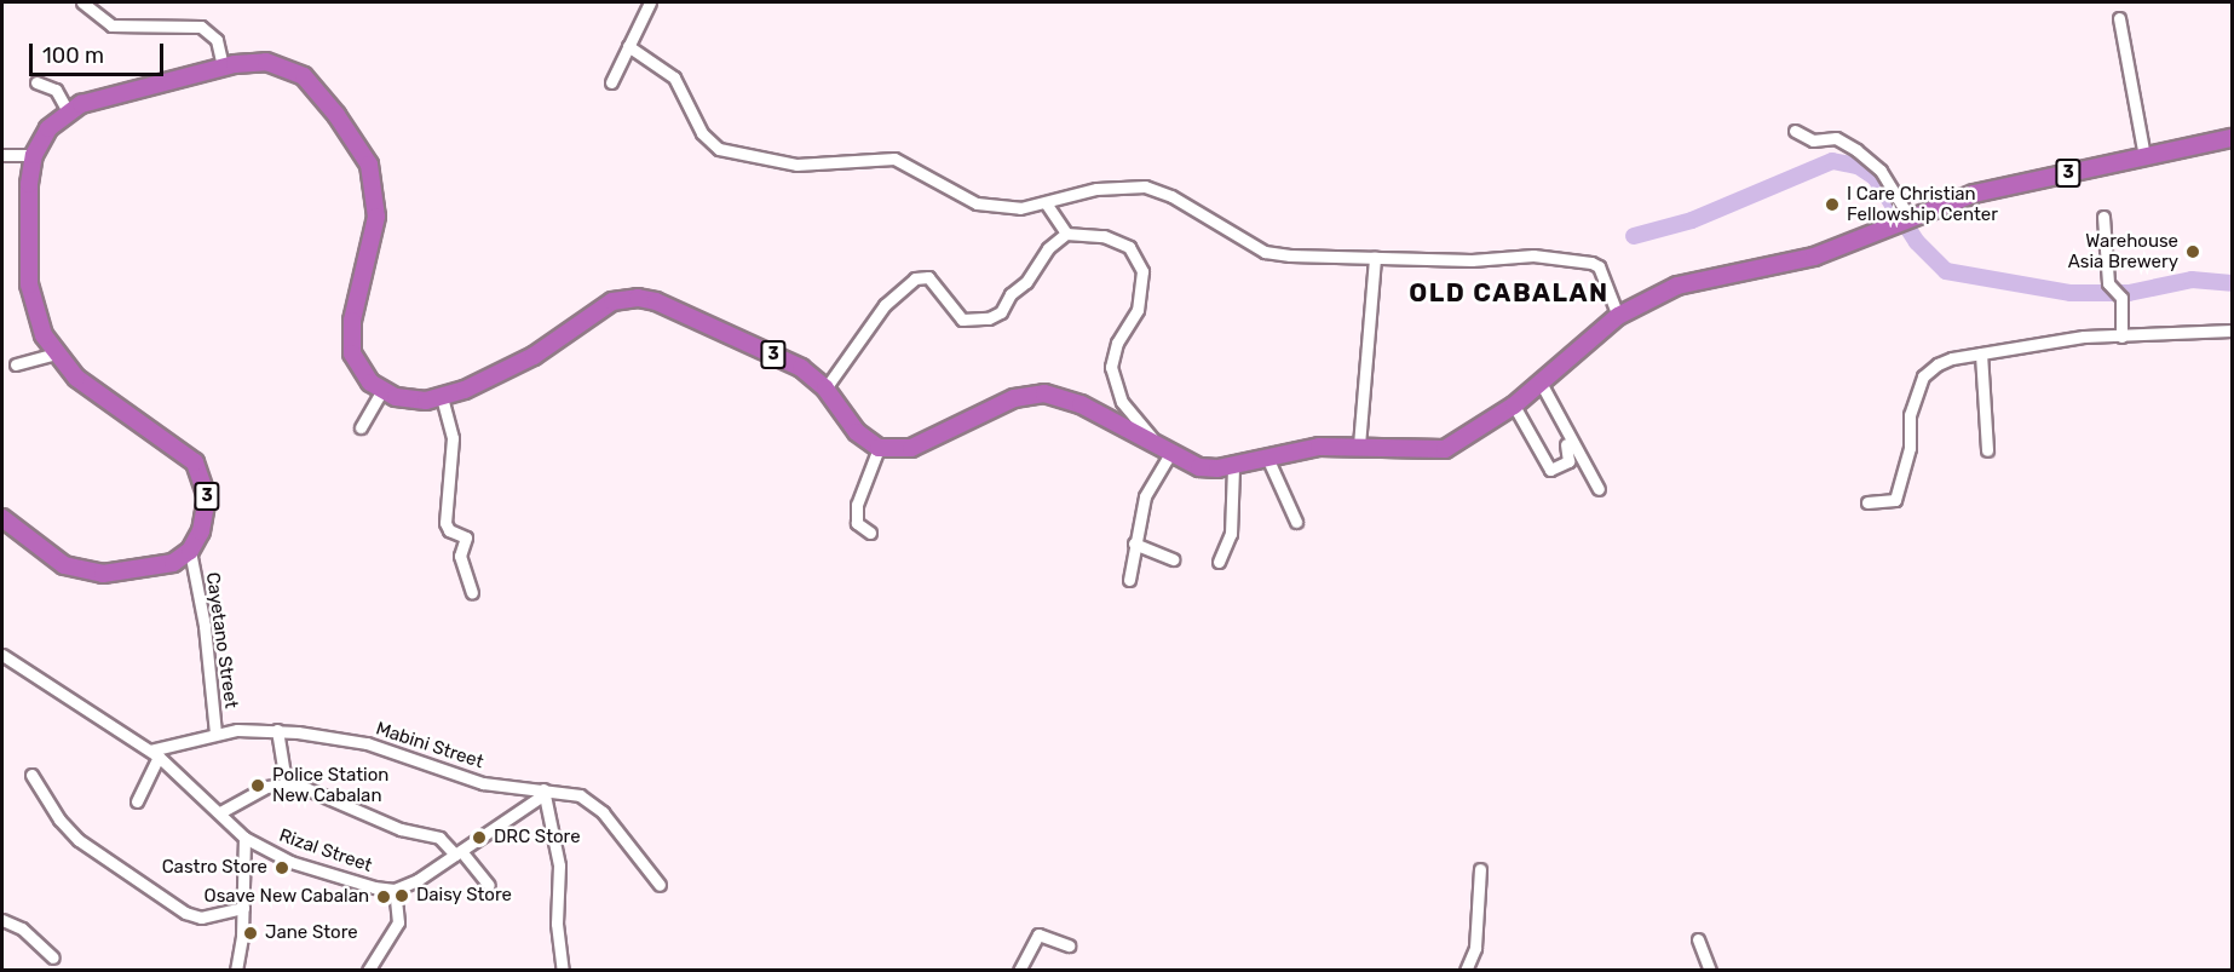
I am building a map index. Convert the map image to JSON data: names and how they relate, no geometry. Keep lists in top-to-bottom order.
{
  "streets": {
    "highway": ["3"],
    "street": ["Cayetano Street", "Mabini Street", "Rizal Street"]
  },
  "crossings": [
    ["3", "Cayetano Street"],
    ["Cayetano Street", "Mabini Street"],
    ["Mabini Street", "Rizal Street"]
  ],
  "districts": ["OLD CABALAN"],
  "places": [
    "I Care Christian Fellowship Center",
    "Warehouse Asia Brewery",
    "Police Station New Cabalan",
    "DRC Store",
    "Castro Store",
    "Daisy Store",
    "Osave New Cabalan",
    "Jane Store"
  ],
  "scale_bar": "100 m"
}
